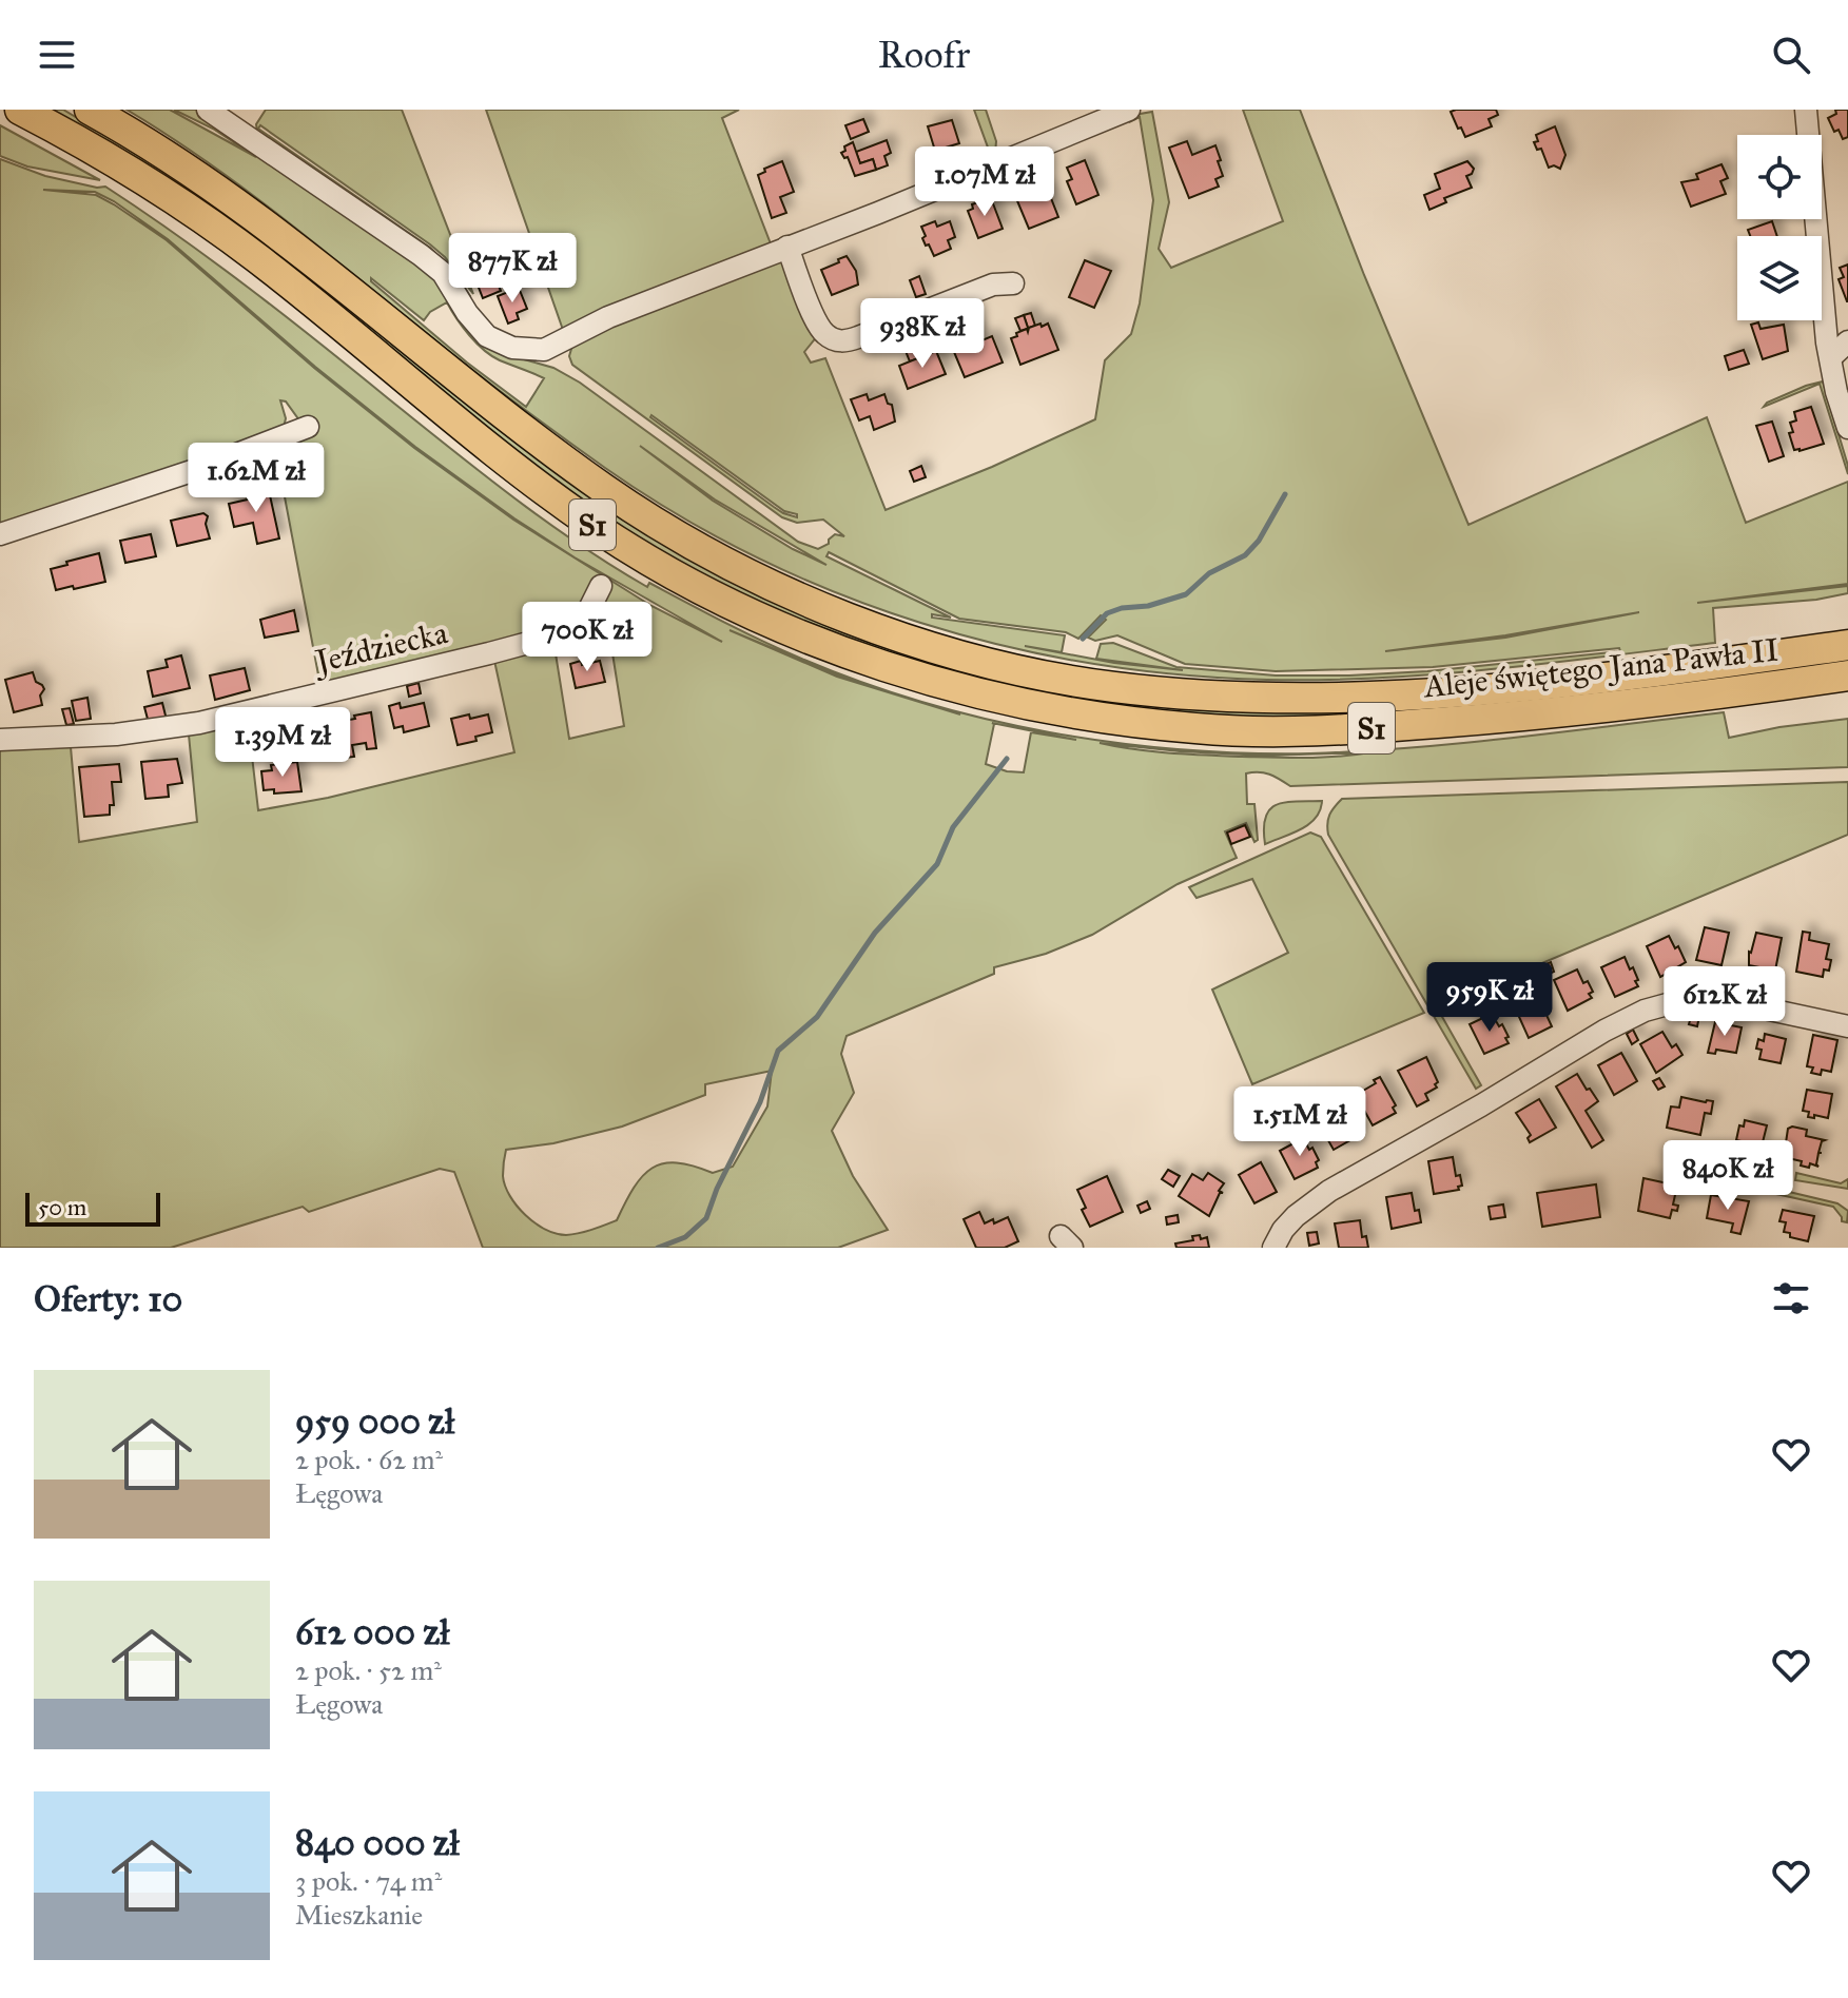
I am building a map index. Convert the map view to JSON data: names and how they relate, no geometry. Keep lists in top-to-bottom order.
{
  "streets": {
    "highway": ["S1", "Aleje świętego Jana Pawła II"],
    "street": ["Jeździecka"]
  },
  "scale_bar": "50 m",
  "page": {
    "header": "Roofr",
    "price": [
      "1.07M zł",
      "877K zł",
      "938K zł",
      "1.62M zł",
      "700K zł",
      "1.39M zł",
      "959K zł",
      "612K zł",
      "1.51M zł",
      "840K zł"
    ],
    "scale": "50 m",
    "heading": "Oferty: 10",
    "list": [
      {
        "name": "959 000 zł",
        "note": "2 pok. · 62 m² · Łęgowa"
      },
      {
        "name": "612 000 zł",
        "note": "2 pok. · 52 m² · Łęgowa"
      },
      {
        "name": "840 000 zł",
        "note": "3 pok. · 74 m² · Mieszkanie"
      }
    ]
  }
}
